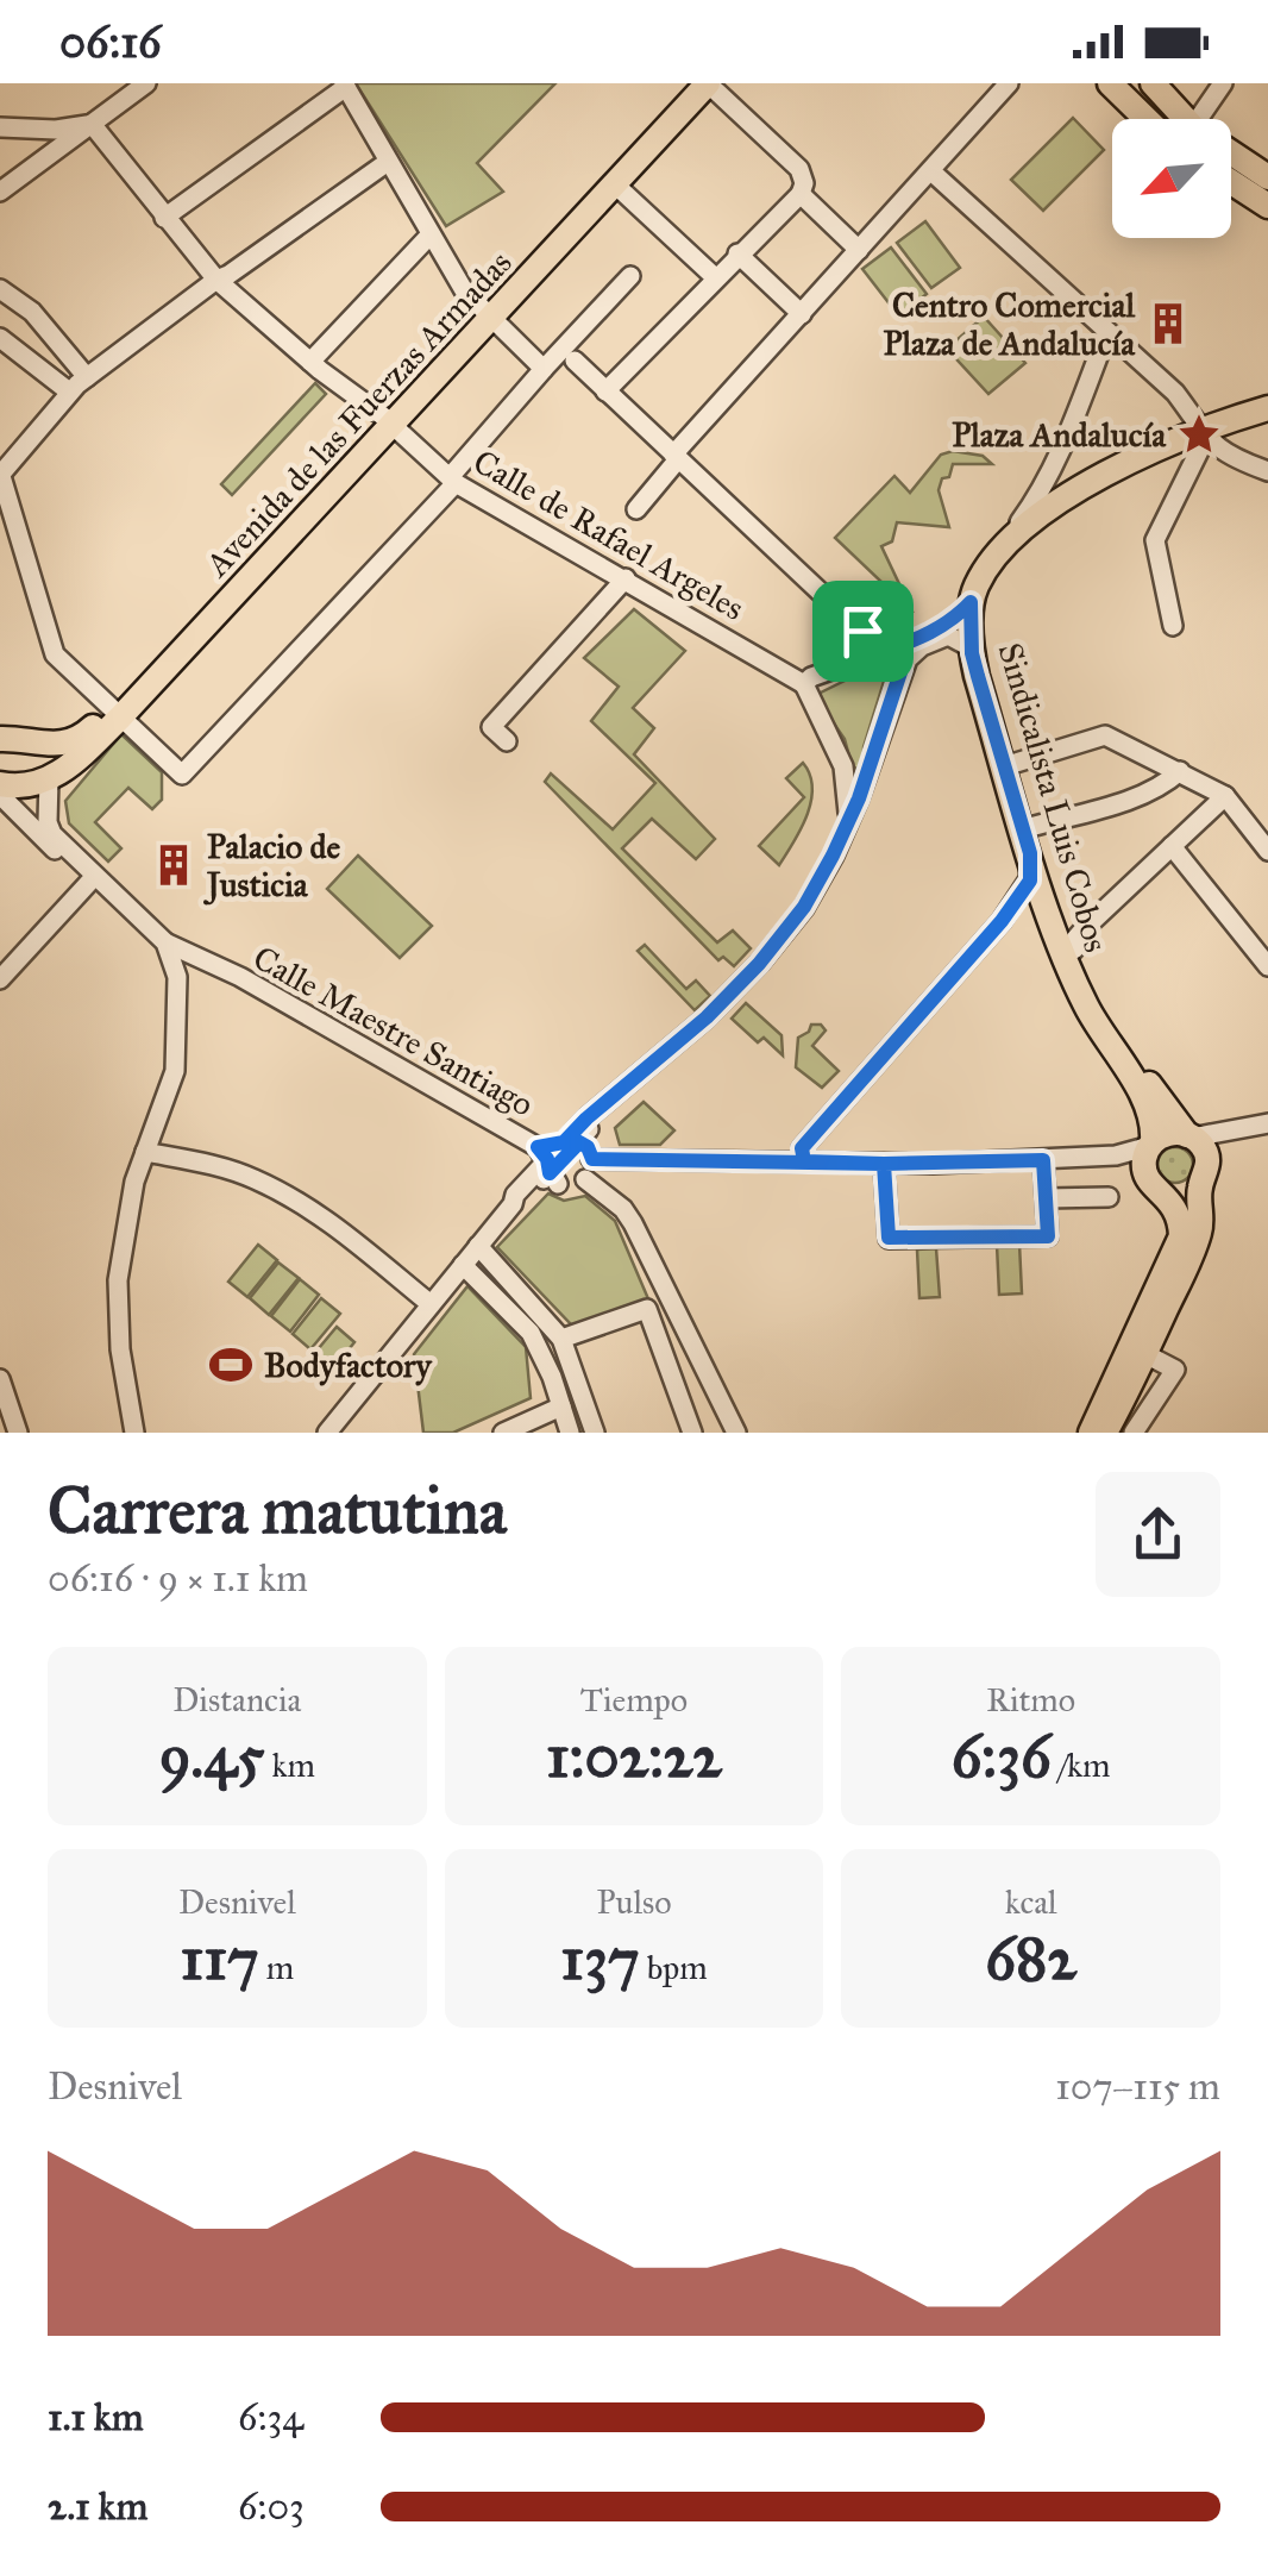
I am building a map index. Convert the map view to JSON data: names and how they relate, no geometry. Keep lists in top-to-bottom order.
{
  "streets": {
    "main road": ["Avenida de las Fuerzas Armadas", "Sindicalista Luis Cobos"],
    "street": ["Calle de Rafael Argeles", "Calle Maestre Santiago"]
  },
  "crossings": [
    ["Avenida de las Fuerzas Armadas", "Calle de Rafael Argeles"]
  ],
  "places": {
    "building": ["Centro Comercial Plaza de Andalucía", "Palacio de Justicia"],
    "place": ["Plaza Andalucía"],
    "sports": ["Bodyfactory"]
  },
  "north": "bottom left",
  "page": {
    "status": "06:16",
    "heading": ["Carrera matutina", "06:16 · 9 × 1.1 km"],
    "stats": [
      ["Distancia", "9.45 km"],
      ["Tiempo", "1:02:22"],
      ["Ritmo", "6:36 /km"],
      ["Desnivel", "117 m"],
      ["Pulso", "137 bpm"],
      ["kcal", "682"]
    ],
    "chart": ["Desnivel", "107–115 m"],
    "list": [
      {
        "name": "1.1 km",
        "note": "6:34"
      },
      {
        "name": "2.1 km",
        "note": "6:03"
      }
    ]
  }
}
